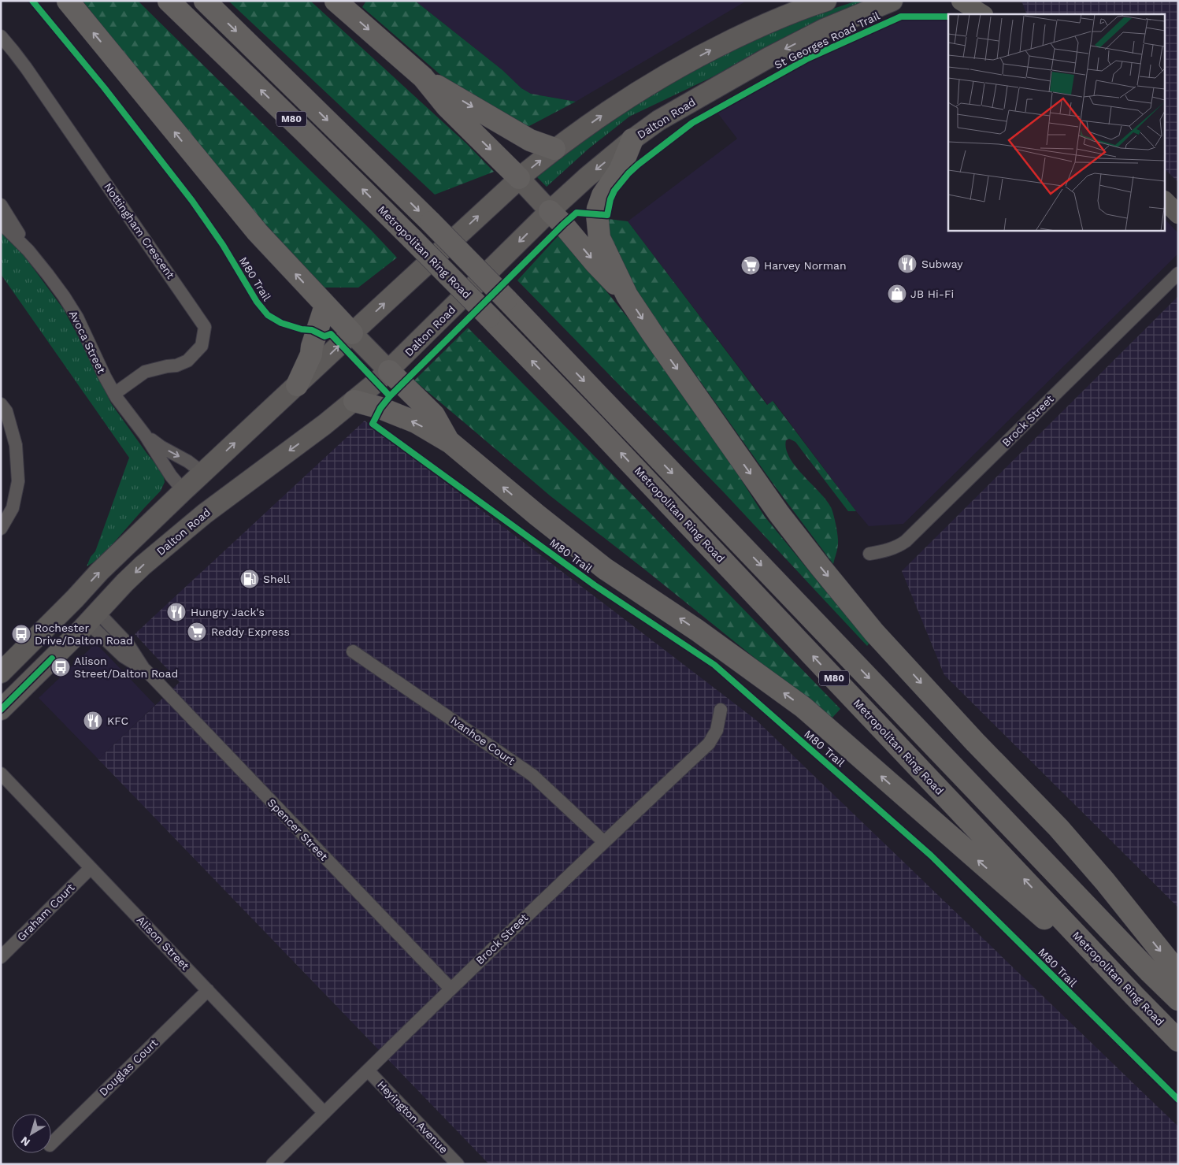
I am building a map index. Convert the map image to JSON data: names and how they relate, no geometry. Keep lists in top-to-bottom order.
{
  "streets": {
    "highway": ["M80", "Metropolitan Ring Road"],
    "main road": ["Dalton Road", "Spencer Street"],
    "street": [
      "Nottingham Crescent",
      "Avoca Street",
      "Brock Street",
      "Ivanhoe Court",
      "Graham Court",
      "Alison Street",
      "Douglas Court",
      "Heyington Avenue"
    ],
    "cycle path": ["St Georges Road Trail", "M80 Trail"]
  },
  "crossings": [
    ["Dalton Road", "Spencer Street"],
    ["Nottingham Crescent", "Avoca Street"],
    ["Brock Street", "Ivanhoe Court"],
    ["Brock Street", "Spencer Street"],
    ["Brock Street", "Alison Street"],
    ["Brock Street", "Heyington Avenue"],
    ["Graham Court", "Alison Street"],
    ["Alison Street", "Douglas Court"]
  ],
  "places": {
    "restaurant": ["Subway", "Hungry Jack's", "KFC"],
    "supermarket": ["Harvey Norman", "Reddy Express"],
    "shop": ["JB Hi-Fi"],
    "fuel station": ["Shell"],
    "bus stop": ["Rochester Drive/Dalton Road", "Alison Street/Dalton Road"]
  },
  "north": "bottom left"
}
